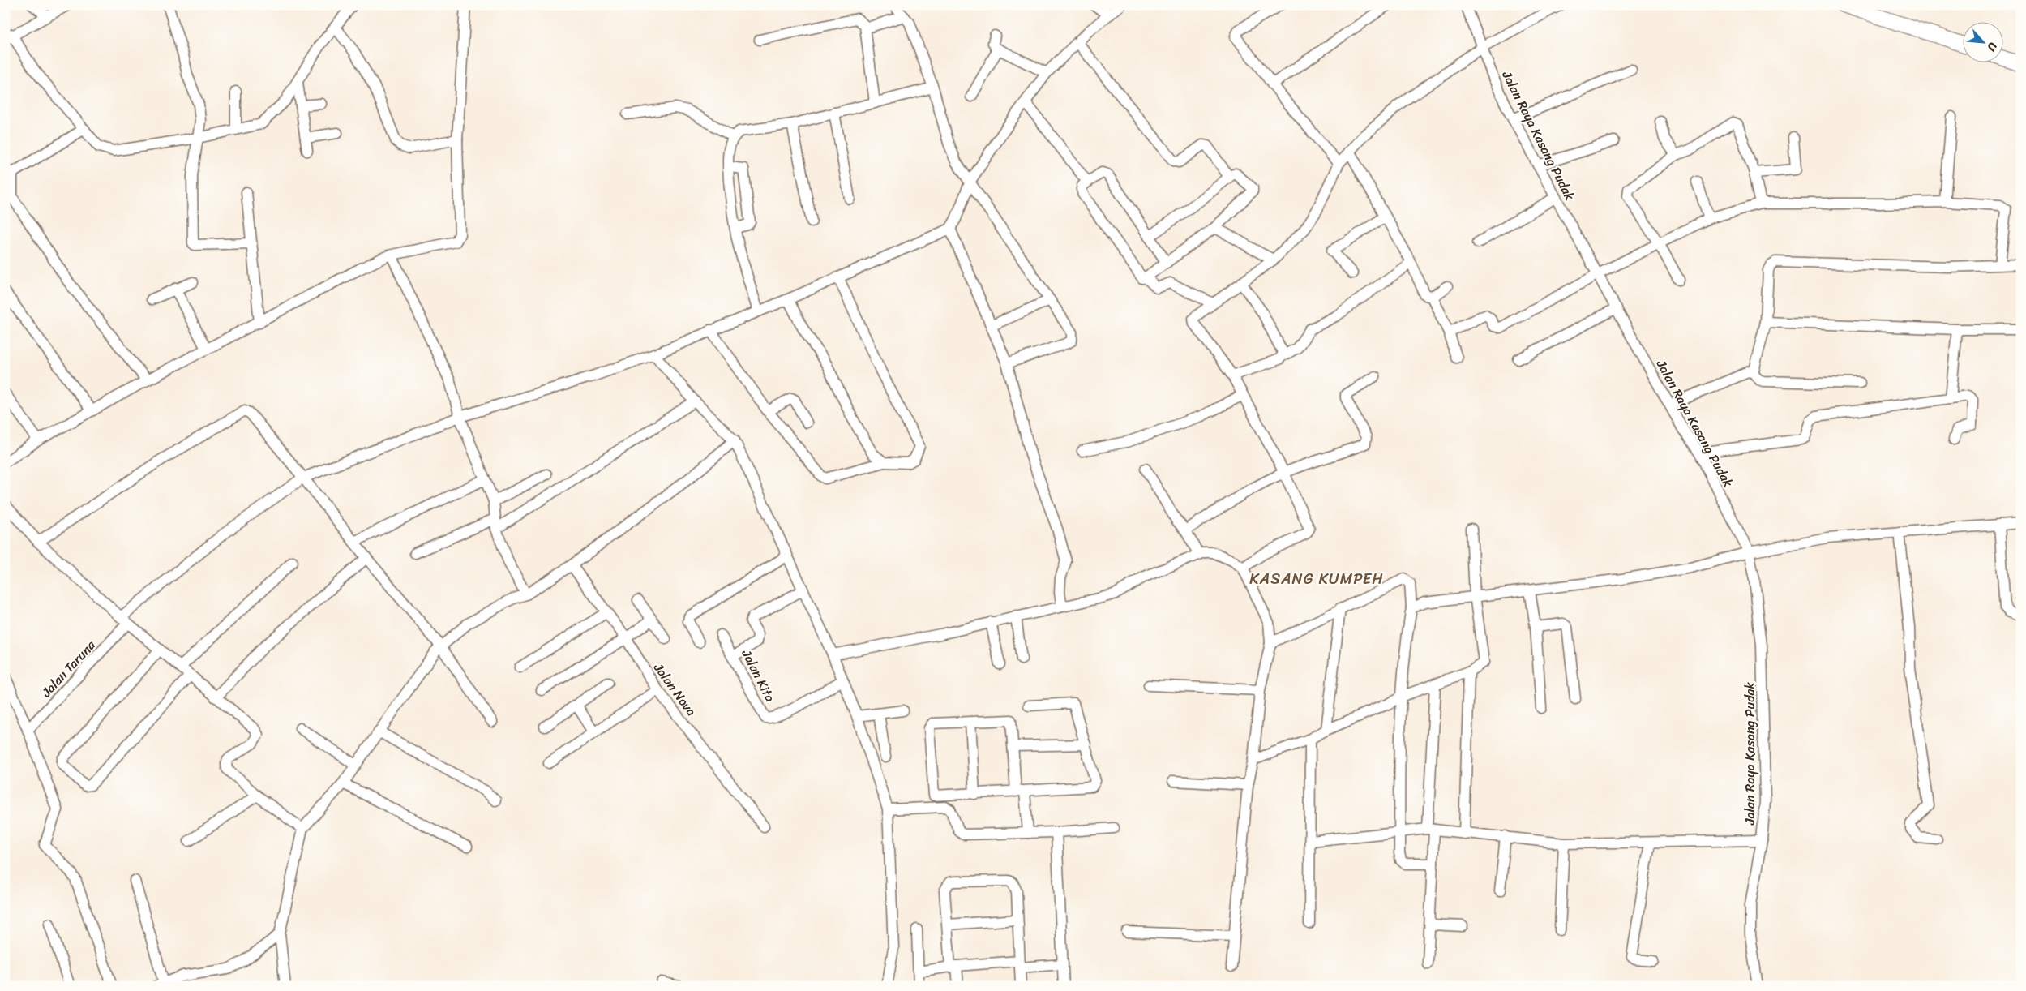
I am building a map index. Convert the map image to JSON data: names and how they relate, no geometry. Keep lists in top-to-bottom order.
{
  "streets": {
    "street": [
      "Jalan Raya Kasang Pudak",
      "Jalan Taruna",
      "Jalan Kita",
      "Jalan Nova"
    ]
  },
  "districts": ["KASANG KUMPEH"],
  "north": "bottom right"
}
